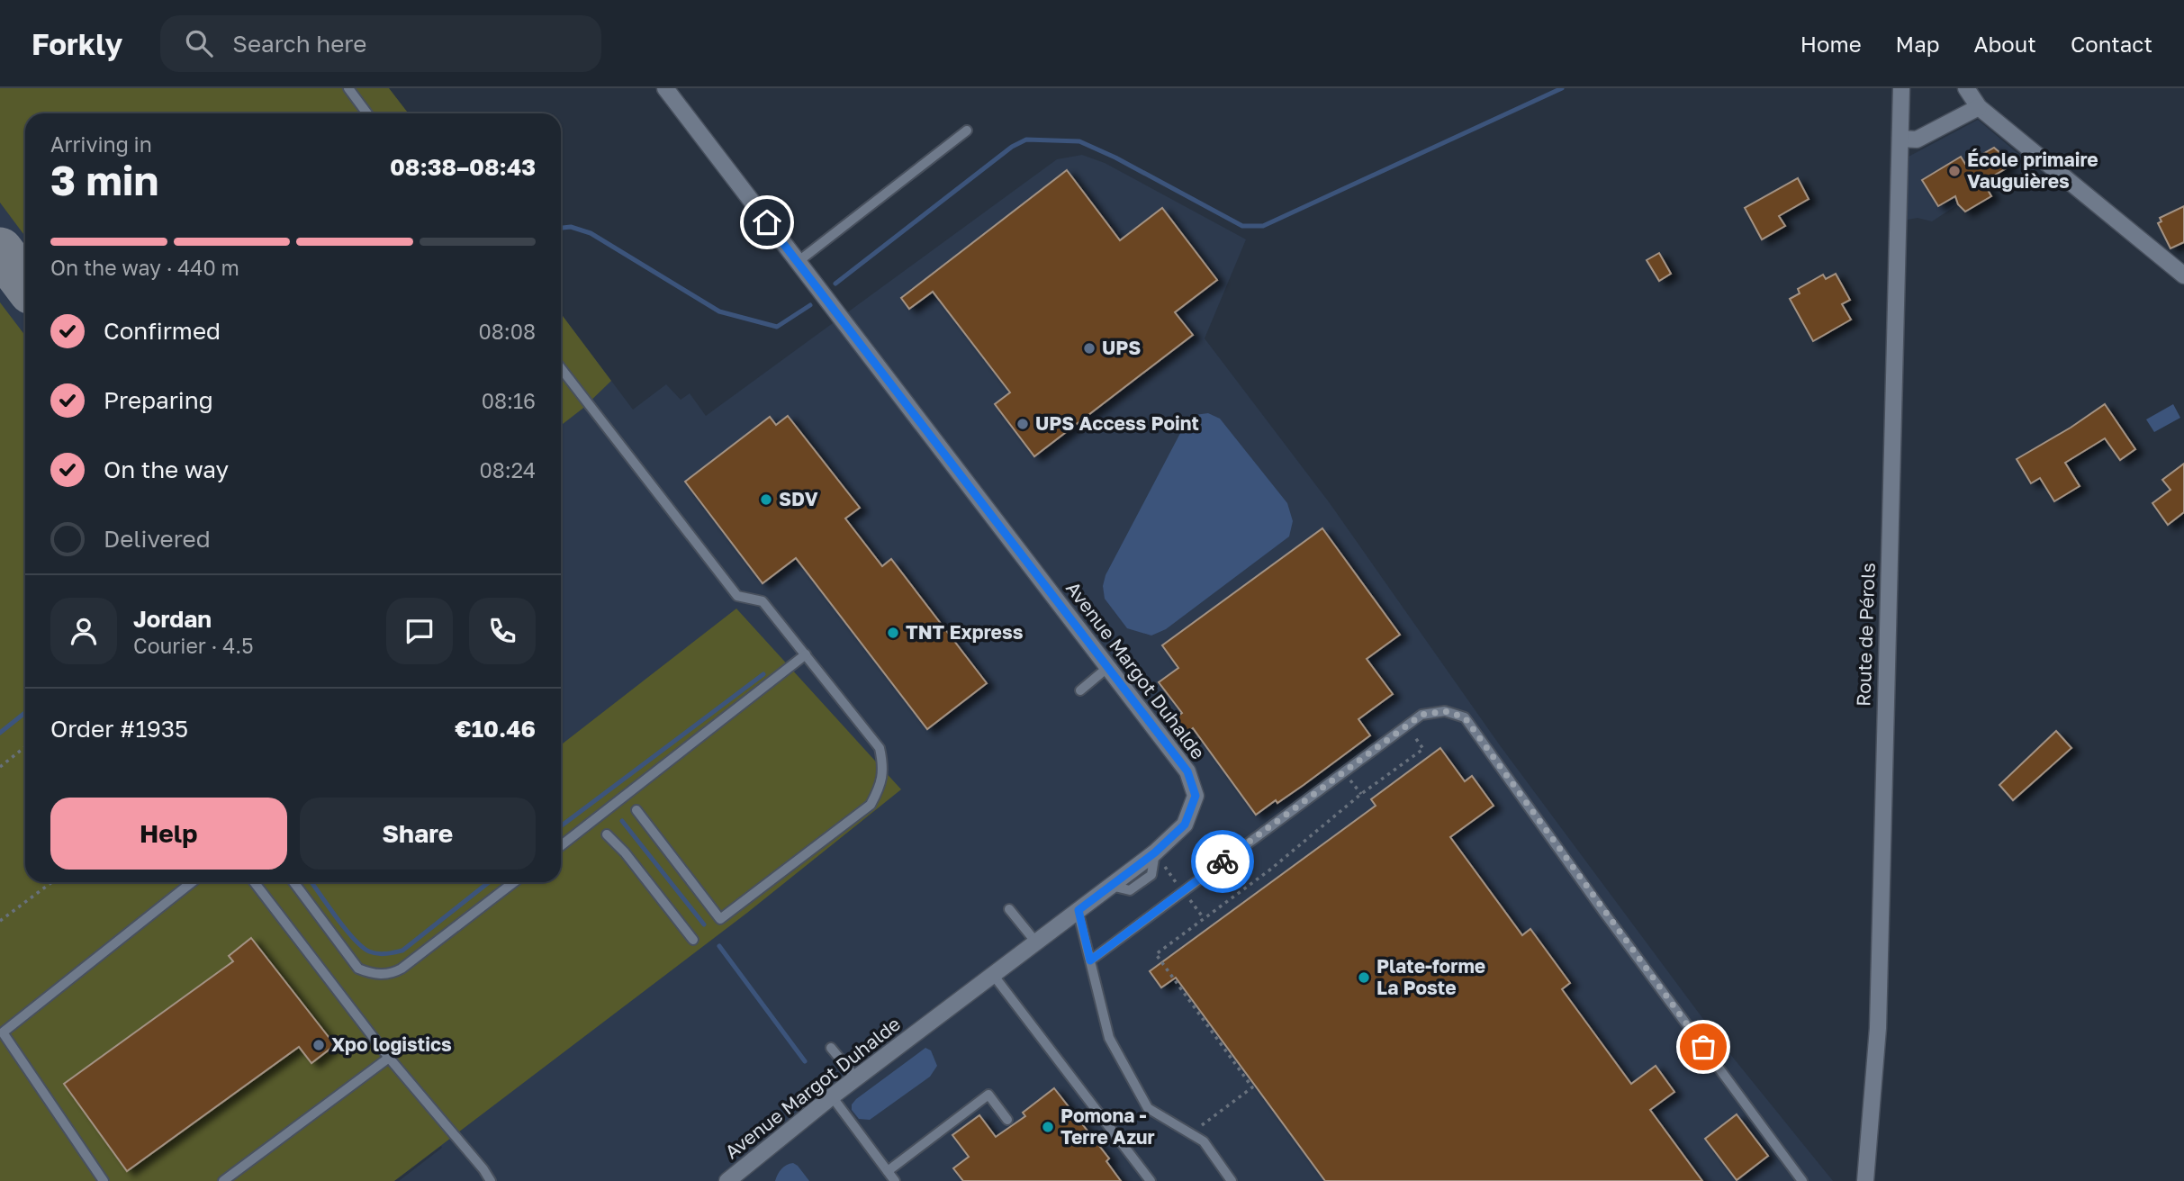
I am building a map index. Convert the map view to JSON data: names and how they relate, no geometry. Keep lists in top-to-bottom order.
{
  "streets": {
    "street": ["Route de Pérols", "Avenue Margot Duhalde"]
  },
  "places": [
    "École primaire Vauguières",
    "UPS",
    "UPS Access Point",
    "SDV",
    "TNT Express",
    "Plate-forme La Poste",
    "Xpo logistics",
    "Pomona - Terre Azur"
  ],
  "page": {
    "header": "Forkly",
    "search": "Search here",
    "nav": [
      "Home",
      "Map",
      "About",
      "Contact"
    ],
    "heading": ["3 min", "Arriving in", "08:38–08:43"],
    "panel": [
      "Jordan",
      "Courier · 4.5",
      "Order #1935",
      "€10.46"
    ],
    "bar": "On the way · 440 m",
    "list": [
      ["Confirmed", "08:08"],
      ["Preparing", "08:16"],
      ["On the way", "08:24"],
      "Delivered"
    ],
    "buttons": ["Help", "Share"]
  }
}
